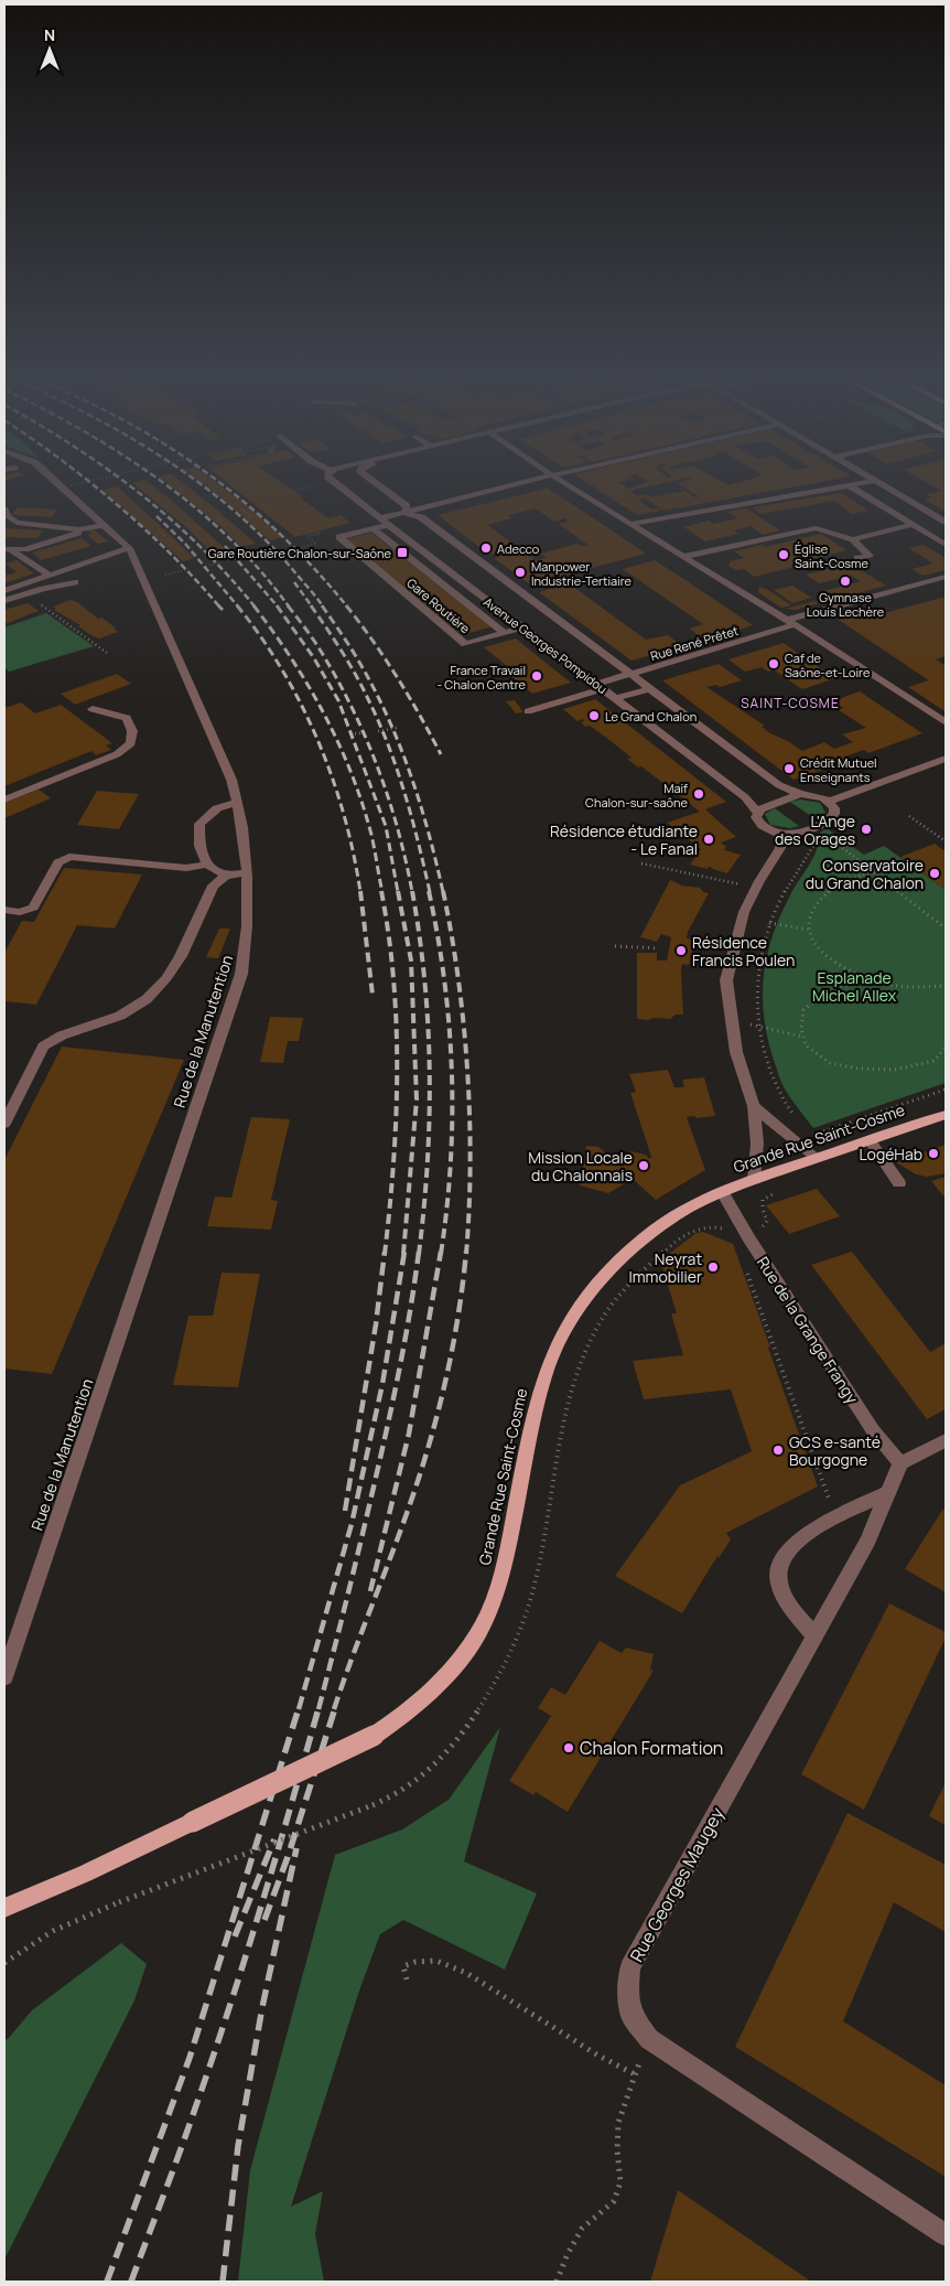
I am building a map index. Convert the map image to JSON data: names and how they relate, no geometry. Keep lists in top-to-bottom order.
{
  "streets": {
    "main road": ["Grande Rue Saint-Cosme"],
    "street": [
      "Gare Routière",
      "Rue René Prêtet",
      "Avenue Georges Pompidou",
      "Rue de la Manutention",
      "Rue de la Grange Frangy",
      "Rue Georges Maugey"
    ]
  },
  "crossings": [
    ["Gare Routière", "Avenue Georges Pompidou"],
    ["Rue René Prêtet", "Avenue Georges Pompidou"],
    ["Grande Rue Saint-Cosme", "Rue de la Grange Frangy"],
    ["Rue de la Grange Frangy", "Rue Georges Maugey"]
  ],
  "districts": ["SAINT-COSME"],
  "parks": ["Esplanade Michel Allex"],
  "places": {
    "other": [
      "Adecco",
      "Église Saint-Cosme",
      "Manpower Industrie-Tertiaire",
      "Gymnase Louis Lechère",
      "Caf de Saône-et-Loire",
      "France Travail - Chalon Centre",
      "Le Grand Chalon",
      "Crédit Mutuel Enseignants",
      "Maif Chalon-sur-saône",
      "L'Ange des Orages",
      "Résidence étudiante - Le Fanal",
      "Conservatoire du Grand Chalon",
      "Résidence Francis Poulen",
      "LogéHab",
      "Mission Locale du Chalonnais",
      "Neyrat Immobilier",
      "GCS e-santé Bourgogne",
      "Chalon Formation"
    ],
    "transit": ["Gare Routière Chalon-sur-Saône"]
  },
  "north": "top"
}
